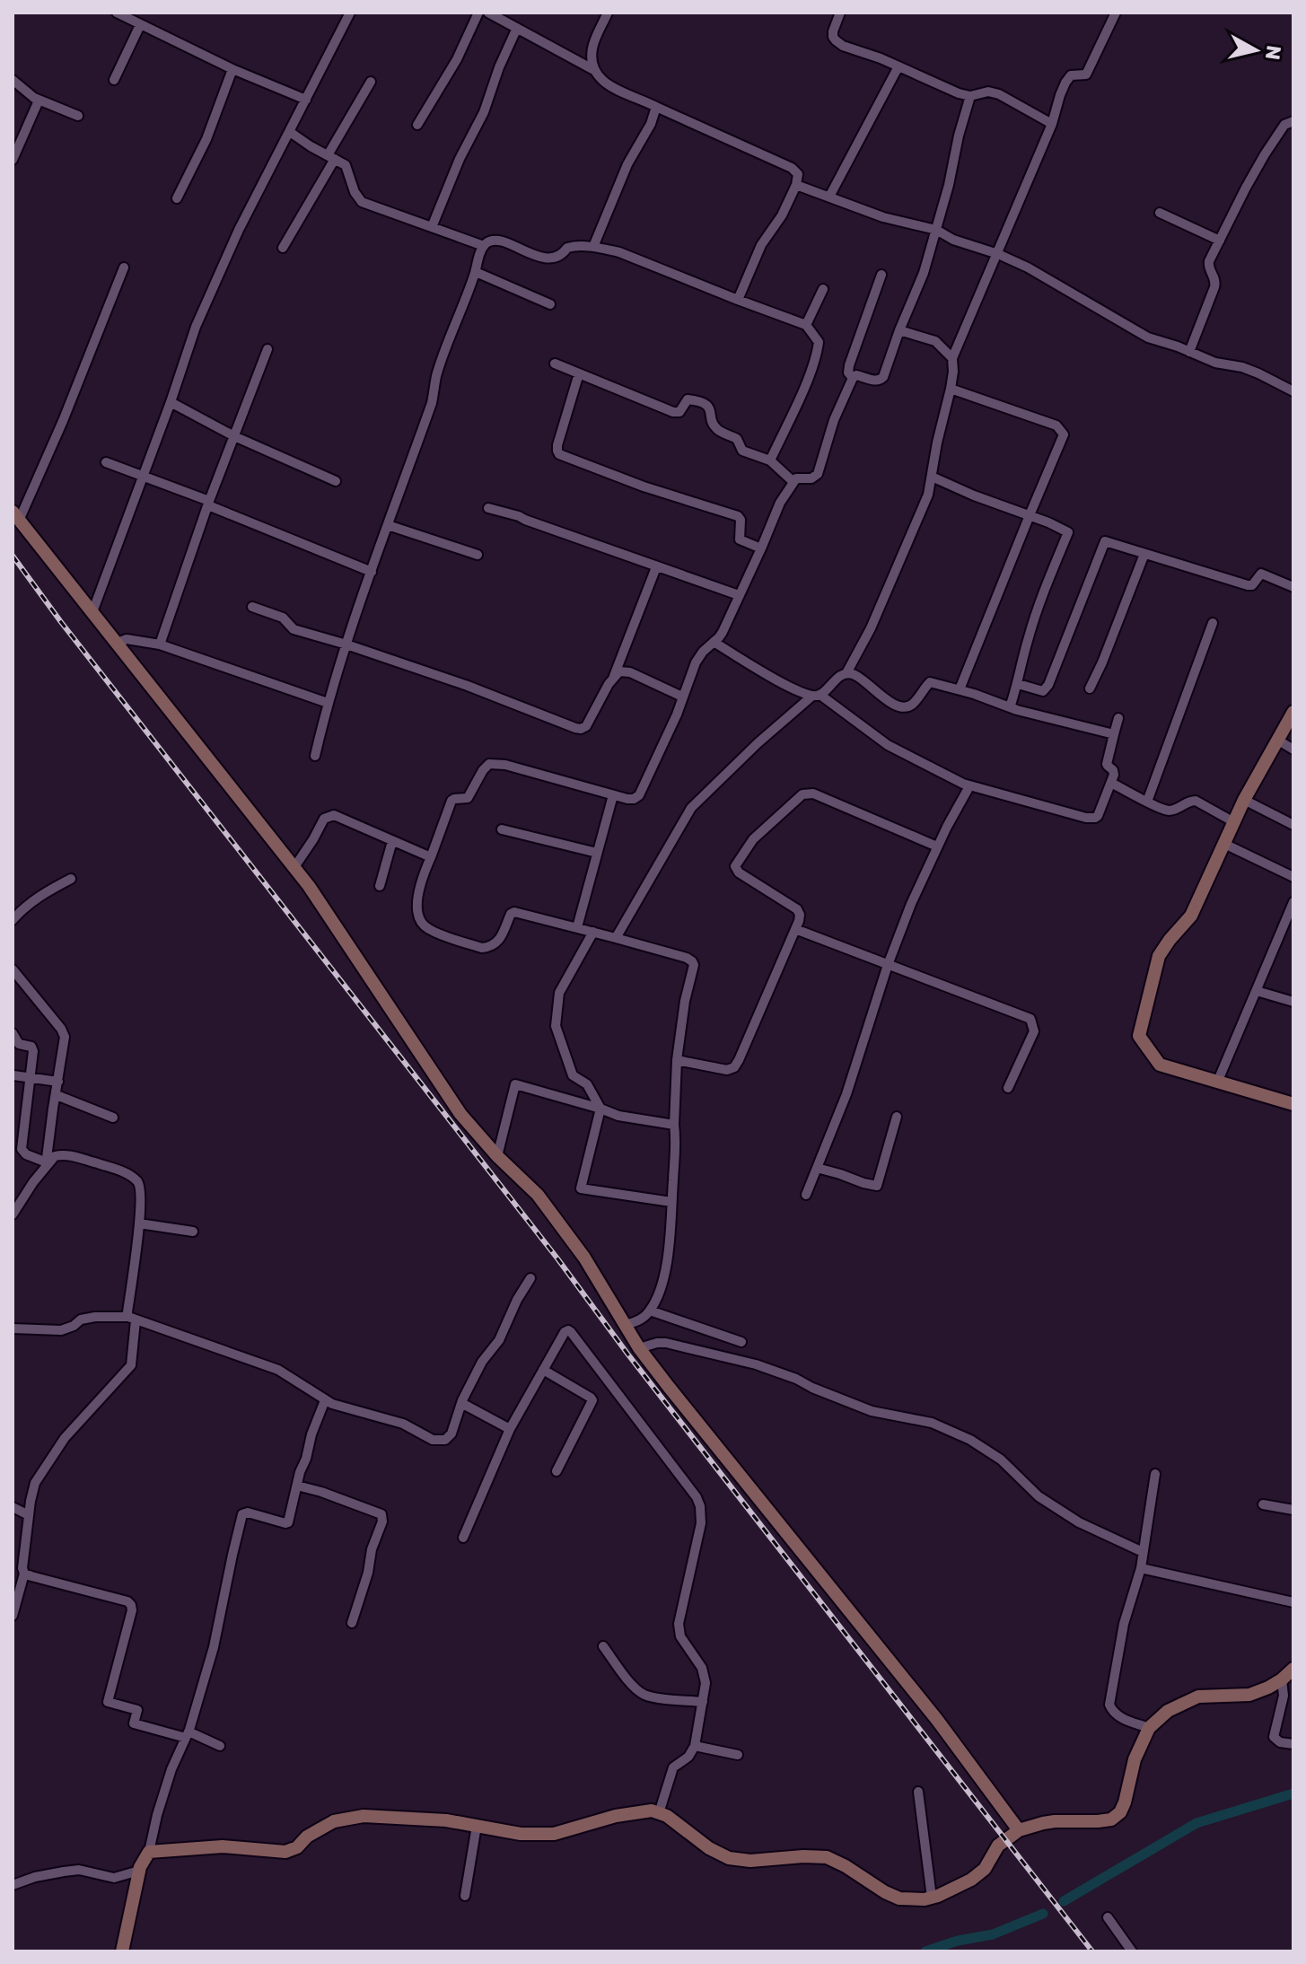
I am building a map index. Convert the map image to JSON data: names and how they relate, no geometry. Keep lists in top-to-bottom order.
{
  "north": "right"
}
